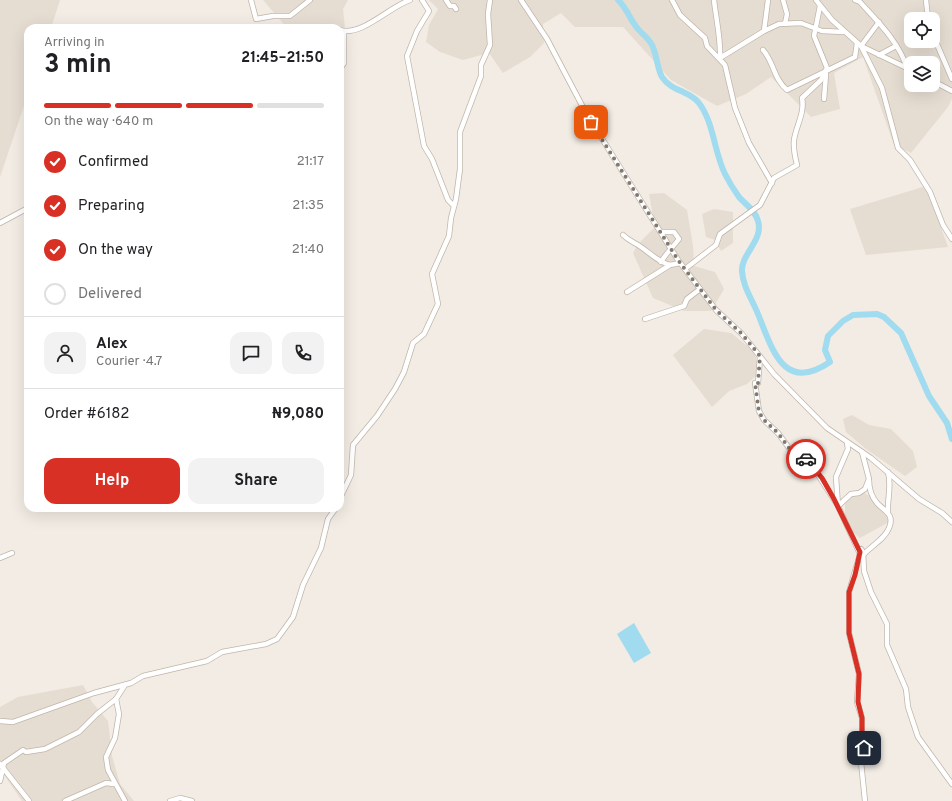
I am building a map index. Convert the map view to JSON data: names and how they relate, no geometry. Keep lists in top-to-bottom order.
{
  "page": {
    "heading": ["3 min", "Arriving in", "21:45–21:50"],
    "panel": [
      "Alex",
      "Courier · 4.7",
      "Order #6182",
      "₦9,080"
    ],
    "bar": "On the way · 640 m",
    "list": [
      ["Confirmed", "21:17"],
      ["Preparing", "21:35"],
      ["On the way", "21:40"],
      "Delivered"
    ],
    "buttons": ["Help", "Share"]
  }
}
